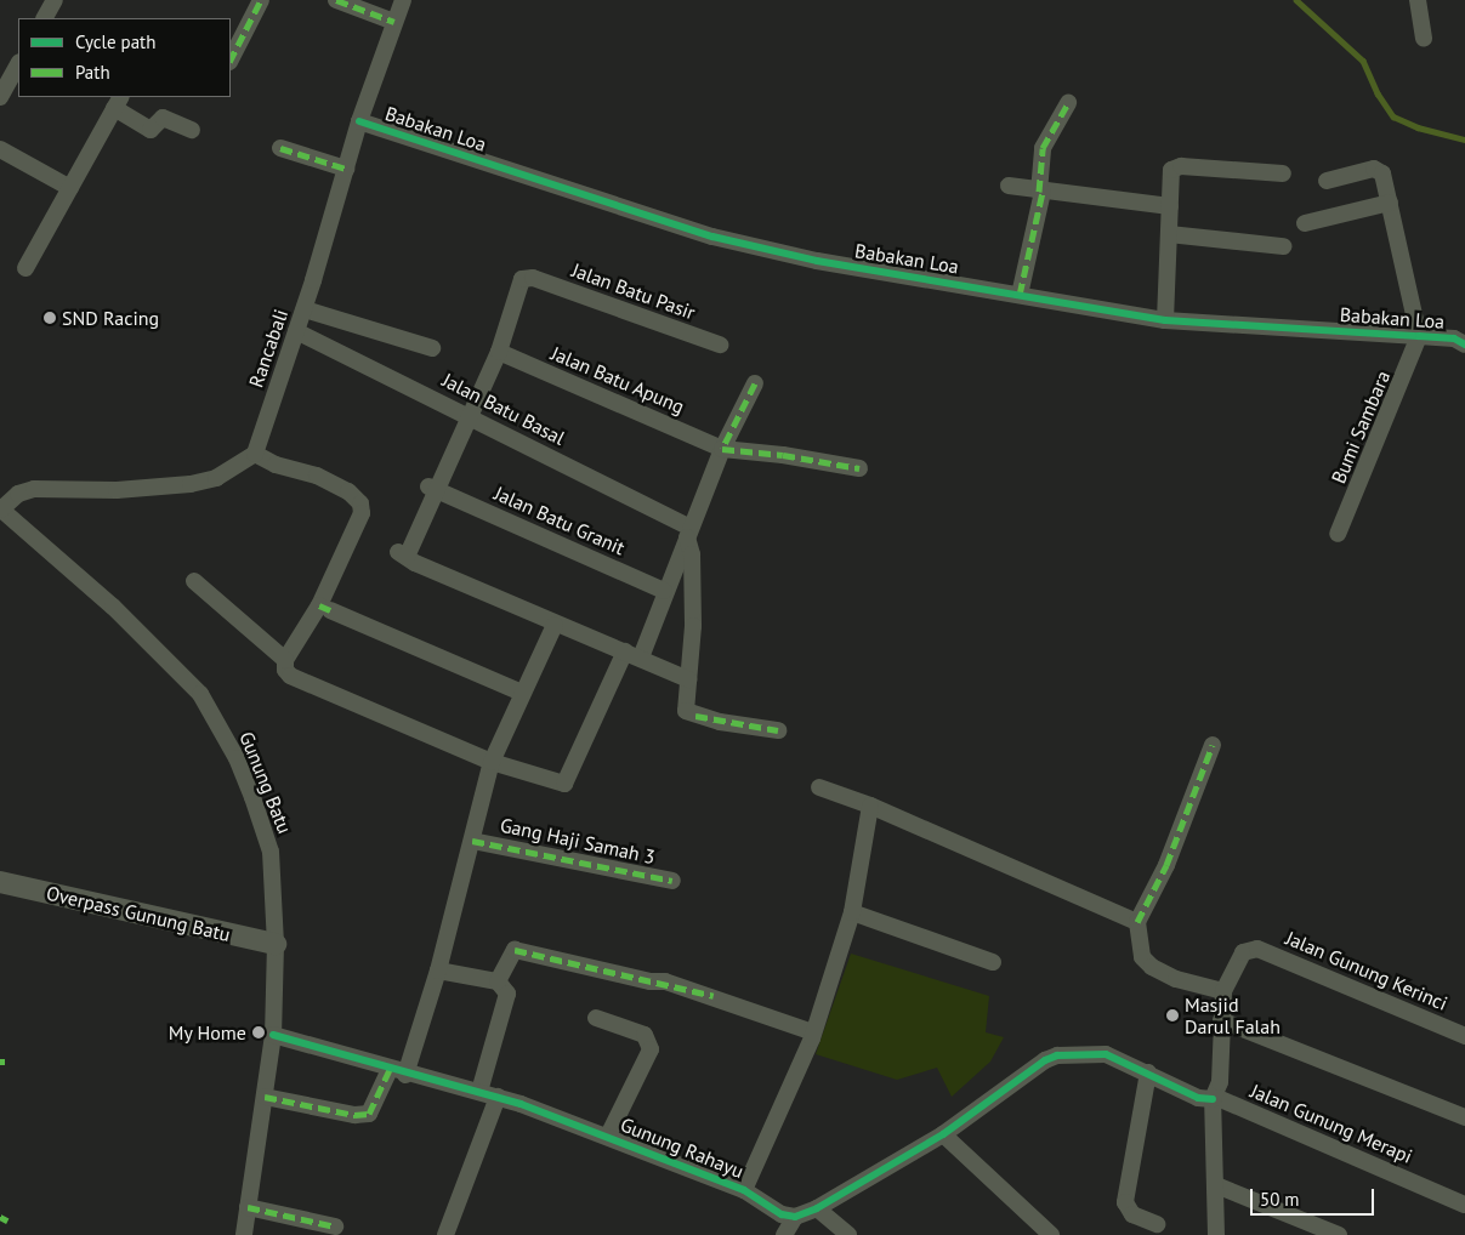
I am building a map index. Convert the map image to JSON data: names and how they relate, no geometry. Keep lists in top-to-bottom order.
{
  "streets": {
    "street": [
      "Babakan Loa",
      "Jalan Batu Pasir",
      "Rancabali",
      "Jalan Batu Apung",
      "Jalan Batu Basal",
      "Bumi Sambara",
      "Jalan Batu Granit",
      "Gunung Batu",
      "Gang Haji Samah 3",
      "Overpass Gunung Batu",
      "Jalan Gunung Kerinci",
      "Jalan Gunung Merapi",
      "Gunung Rahayu"
    ]
  },
  "crossings": [
    ["Babakan Loa", "Rancabali"],
    ["Babakan Loa", "Bumi Sambara"],
    ["Jalan Batu Pasir", "Jalan Batu Apung"],
    ["Rancabali", "Jalan Batu Basal"],
    ["Gunung Batu", "Overpass Gunung Batu"],
    ["Gunung Batu", "Gunung Rahayu"]
  ],
  "places": ["SND Racing", "Masjid Darul Falah", "My Home"],
  "legend": ["Cycle path", "Path"],
  "scale_bar": "50 m"
}
